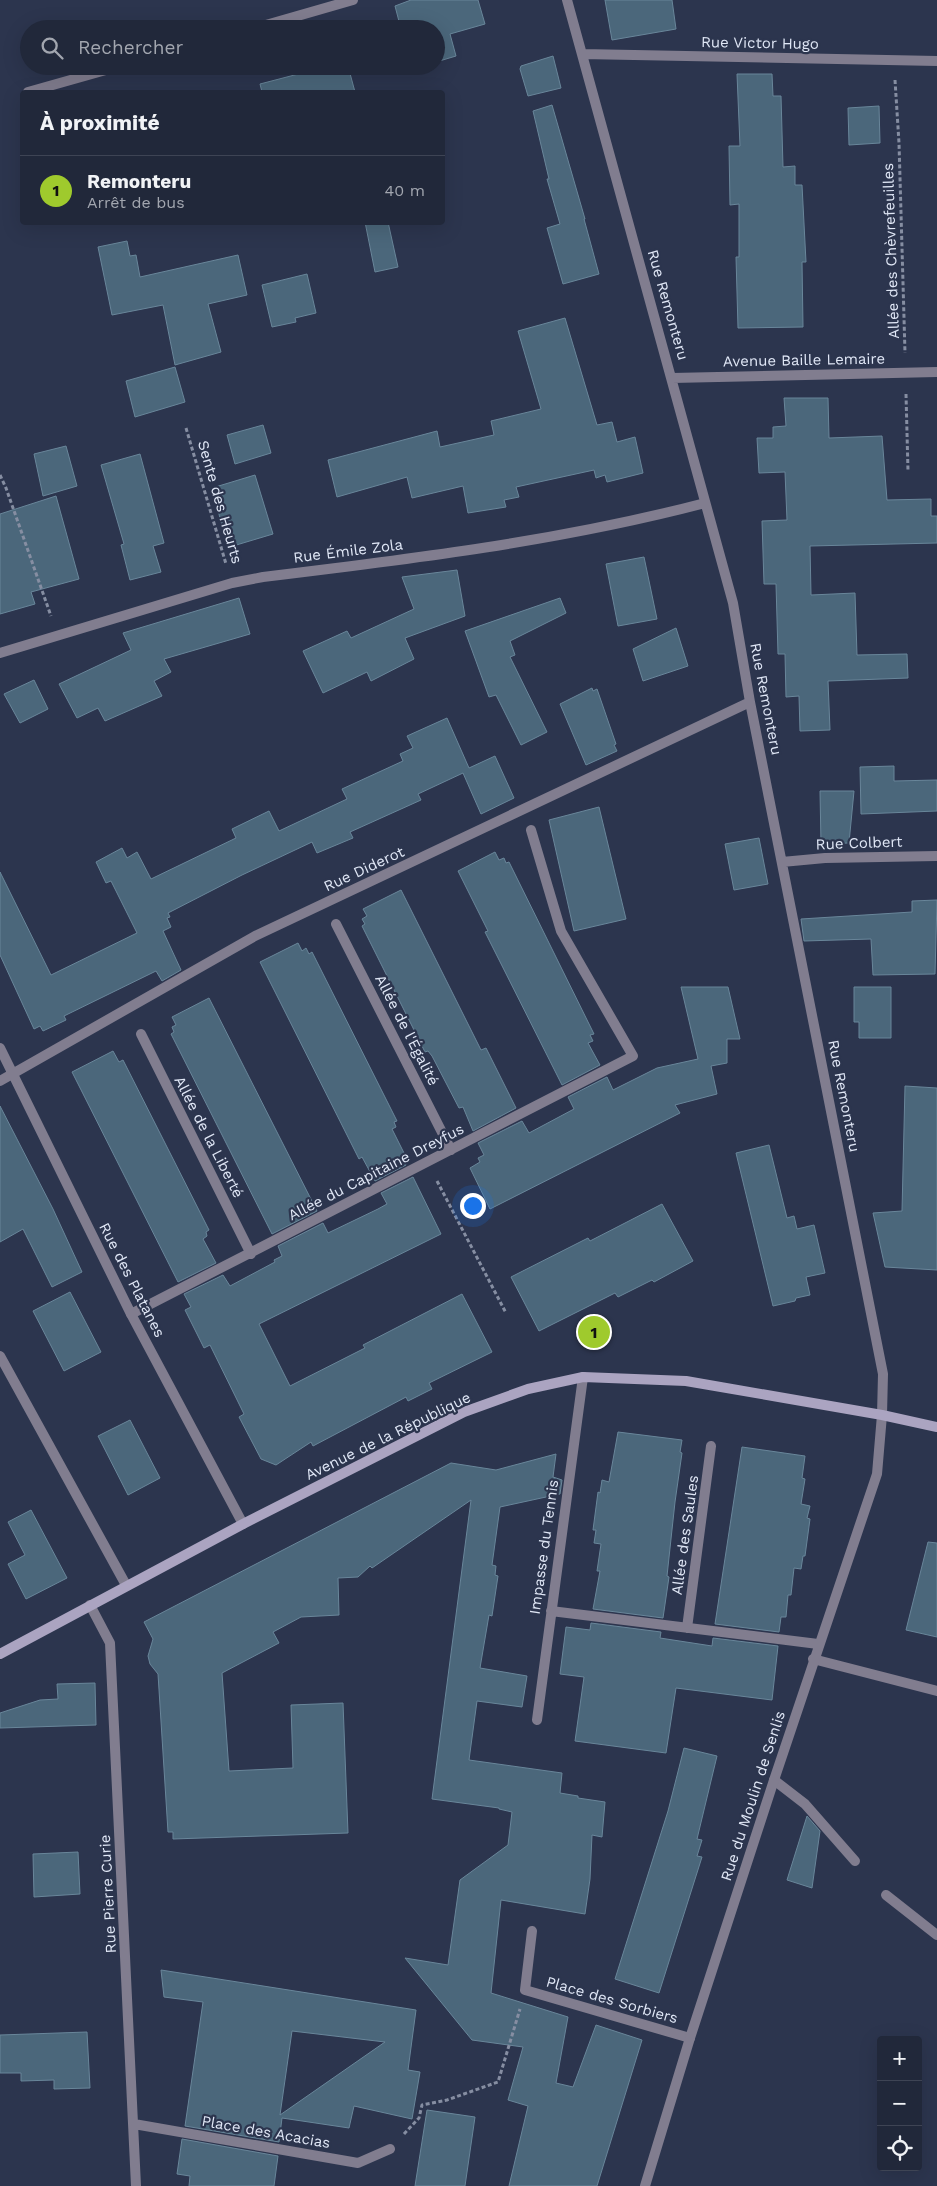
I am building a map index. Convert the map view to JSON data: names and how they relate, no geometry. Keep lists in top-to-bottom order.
{
  "streets": {
    "street": [
      "Rue Victor Hugo",
      "Rue Remonteru",
      "Avenue Baille Lemaire",
      "Rue Émile Zola",
      "Rue Colbert",
      "Rue Diderot",
      "Allée de l'Égalité",
      "Allée de la Liberté",
      "Allée du Capitaine Dreyfus",
      "Rue des Platanes",
      "Avenue de la République",
      "Allée des Saules",
      "Impasse du Tennis",
      "Rue du Moulin de Senlis",
      "Rue Pierre Curie",
      "Place des Sorbiers",
      "Place des Acacias"
    ],
    "path": ["Allée des Chèvrefeuilles", "Sente des Heurts"]
  },
  "crossings": [
    ["Rue Victor Hugo", "Allée des Chèvrefeuilles"],
    ["Rue Victor Hugo", "Rue Remonteru"],
    ["Allée des Chèvrefeuilles", "Avenue Baille Lemaire"],
    ["Rue Remonteru", "Avenue Baille Lemaire"],
    ["Rue Remonteru", "Rue Émile Zola"],
    ["Rue Remonteru", "Rue Colbert"],
    ["Rue Remonteru", "Rue Diderot"],
    ["Rue Remonteru", "Avenue de la République"],
    ["Rue Remonteru", "Rue du Moulin de Senlis"],
    ["Sente des Heurts", "Rue Émile Zola"],
    ["Rue Diderot", "Rue des Platanes"],
    ["Allée de l'Égalité", "Allée du Capitaine Dreyfus"],
    ["Allée de la Liberté", "Allée du Capitaine Dreyfus"],
    ["Allée du Capitaine Dreyfus", "Rue des Platanes"],
    ["Rue des Platanes", "Avenue de la République"],
    ["Avenue de la République", "Impasse du Tennis"],
    ["Avenue de la République", "Rue du Moulin de Senlis"],
    ["Avenue de la République", "Rue Pierre Curie"],
    ["Rue du Moulin de Senlis", "Place des Sorbiers"],
    ["Rue Pierre Curie", "Place des Acacias"]
  ],
  "page": {
    "search": "Rechercher",
    "heading": "À proximité",
    "list": [
      {
        "mark": "1",
        "name": "Remonteru",
        "note": "Arrêt de bus",
        "value": "40 m"
      }
    ],
    "pins": "1",
    "map_buttons": ["+", "−"]
  }
}
